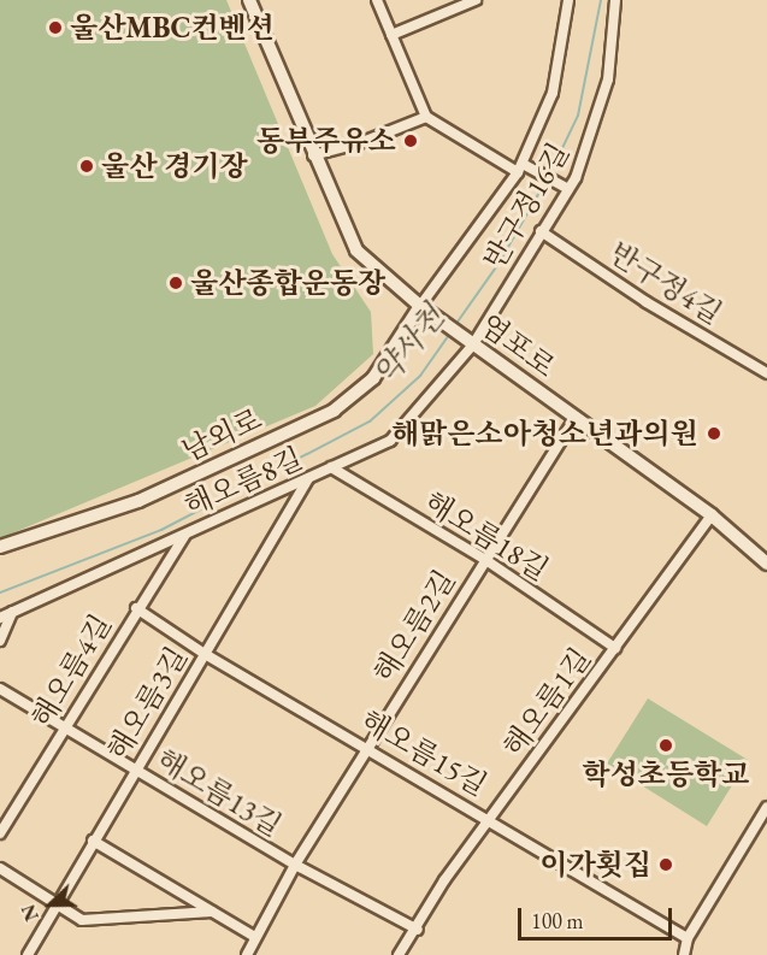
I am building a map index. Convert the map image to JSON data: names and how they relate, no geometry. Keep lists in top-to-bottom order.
{
  "streets": {
    "main road": ["염포로", "남외로"],
    "street": [
      "반구정16길",
      "반구정4길",
      "해오름8길",
      "해오름18길",
      "해오름2길",
      "해오름4길",
      "해오름1길",
      "해오름3길",
      "해오름15길",
      "해오름13길"
    ]
  },
  "crossings": [
    ["반구정16길", "반구정4길"],
    ["반구정16길", "염포로"],
    ["반구정16길", "남외로"],
    ["반구정16길", "해오름8길"],
    ["염포로", "남외로"],
    ["염포로", "해오름8길"],
    ["염포로", "해오름2길"],
    ["염포로", "해오름1길"],
    ["해오름8길", "해오름18길"],
    ["해오름8길", "해오름4길"],
    ["해오름8길", "해오름3길"],
    ["해오름18길", "해오름2길"],
    ["해오름18길", "해오름1길"],
    ["해오름2길", "해오름15길"],
    ["해오름2길", "해오름13길"],
    ["해오름4길", "해오름15길"],
    ["해오름4길", "해오름13길"],
    ["해오름1길", "해오름15길"],
    ["해오름1길", "해오름13길"],
    ["해오름3길", "해오름15길"],
    ["해오름3길", "해오름13길"]
  ],
  "water": ["약사천"],
  "places": [
    "울산MBC컨벤션",
    "동부주유소",
    "울산 경기장",
    "울산종합운동장",
    "해맑은소아청소년과의원",
    "학성초등학교",
    "이가횟집"
  ],
  "scale_bar": "100 m",
  "north": "left"
}
